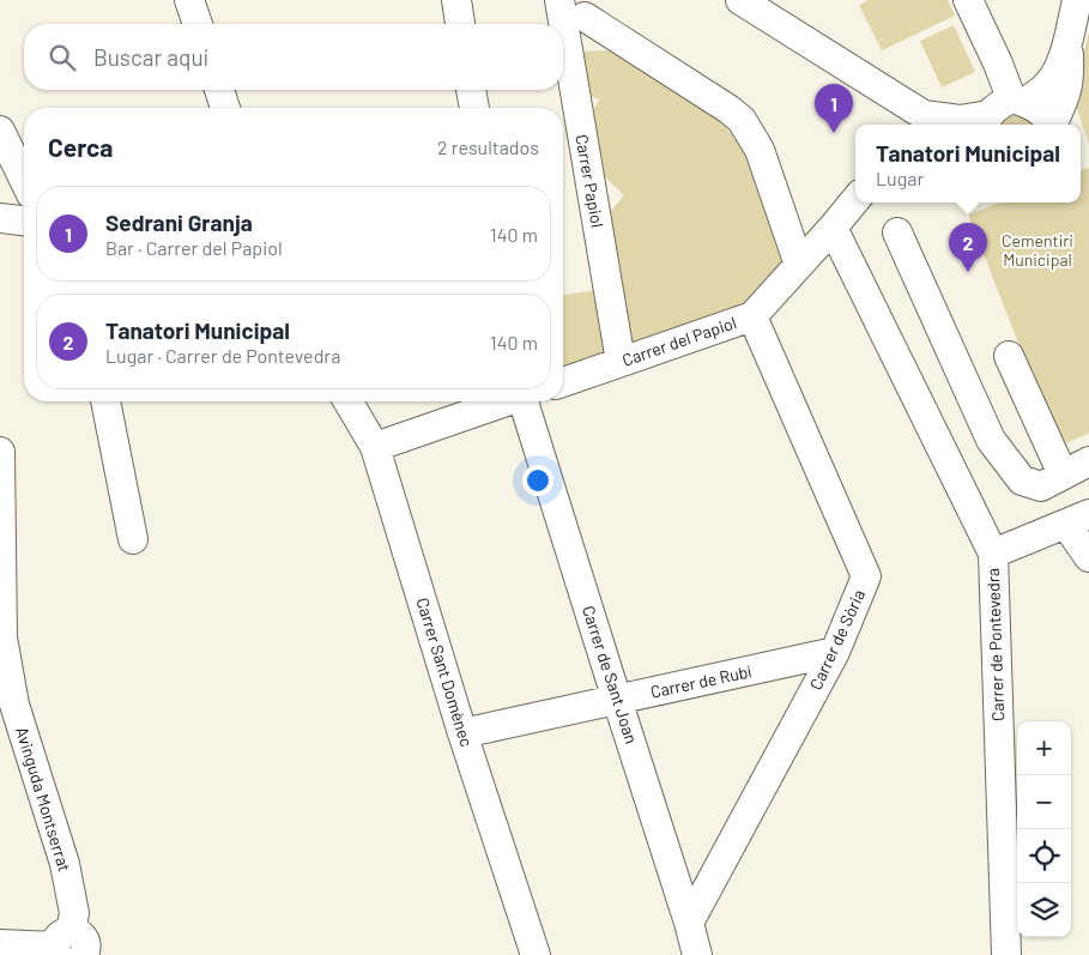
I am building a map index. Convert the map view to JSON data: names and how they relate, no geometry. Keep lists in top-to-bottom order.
{
  "streets": {
    "street": [
      "Carrer Papiol",
      "Carrer del Papiol",
      "Carrer de Sòria",
      "Carrer de Pontevedra",
      "Carrer Sant Domènec",
      "Carrer de Sant Joan",
      "Carrer de Rubí",
      "Avinguda Montserrat"
    ]
  },
  "crossings": [
    ["Carrer Papiol", "Carrer del Papiol"],
    ["Carrer del Papiol", "Carrer de Sòria"],
    ["Carrer del Papiol", "Carrer de Pontevedra"],
    ["Carrer de Sòria", "Carrer de Sant Joan"],
    ["Carrer de Sòria", "Carrer de Rubí"],
    ["Carrer Sant Domènec", "Carrer de Rubí"],
    ["Carrer de Sant Joan", "Carrer de Rubí"]
  ],
  "parks": ["Cementiri Municipal"],
  "page": {
    "search": "Buscar aquí",
    "pins": ["1", "2"],
    "heading": ["Cerca", "2 resultados"],
    "popup": ["Tanatori Municipal", "Lugar"],
    "list": [
      {
        "mark": "1",
        "name": "Sedrani Granja",
        "note": "Bar · Carrer del Papiol",
        "value": "140 m"
      },
      {
        "mark": "2",
        "name": "Tanatori Municipal",
        "note": "Lugar · Carrer de Pontevedra",
        "value": "140 m"
      }
    ],
    "map_buttons": ["+", "−"]
  }
}
